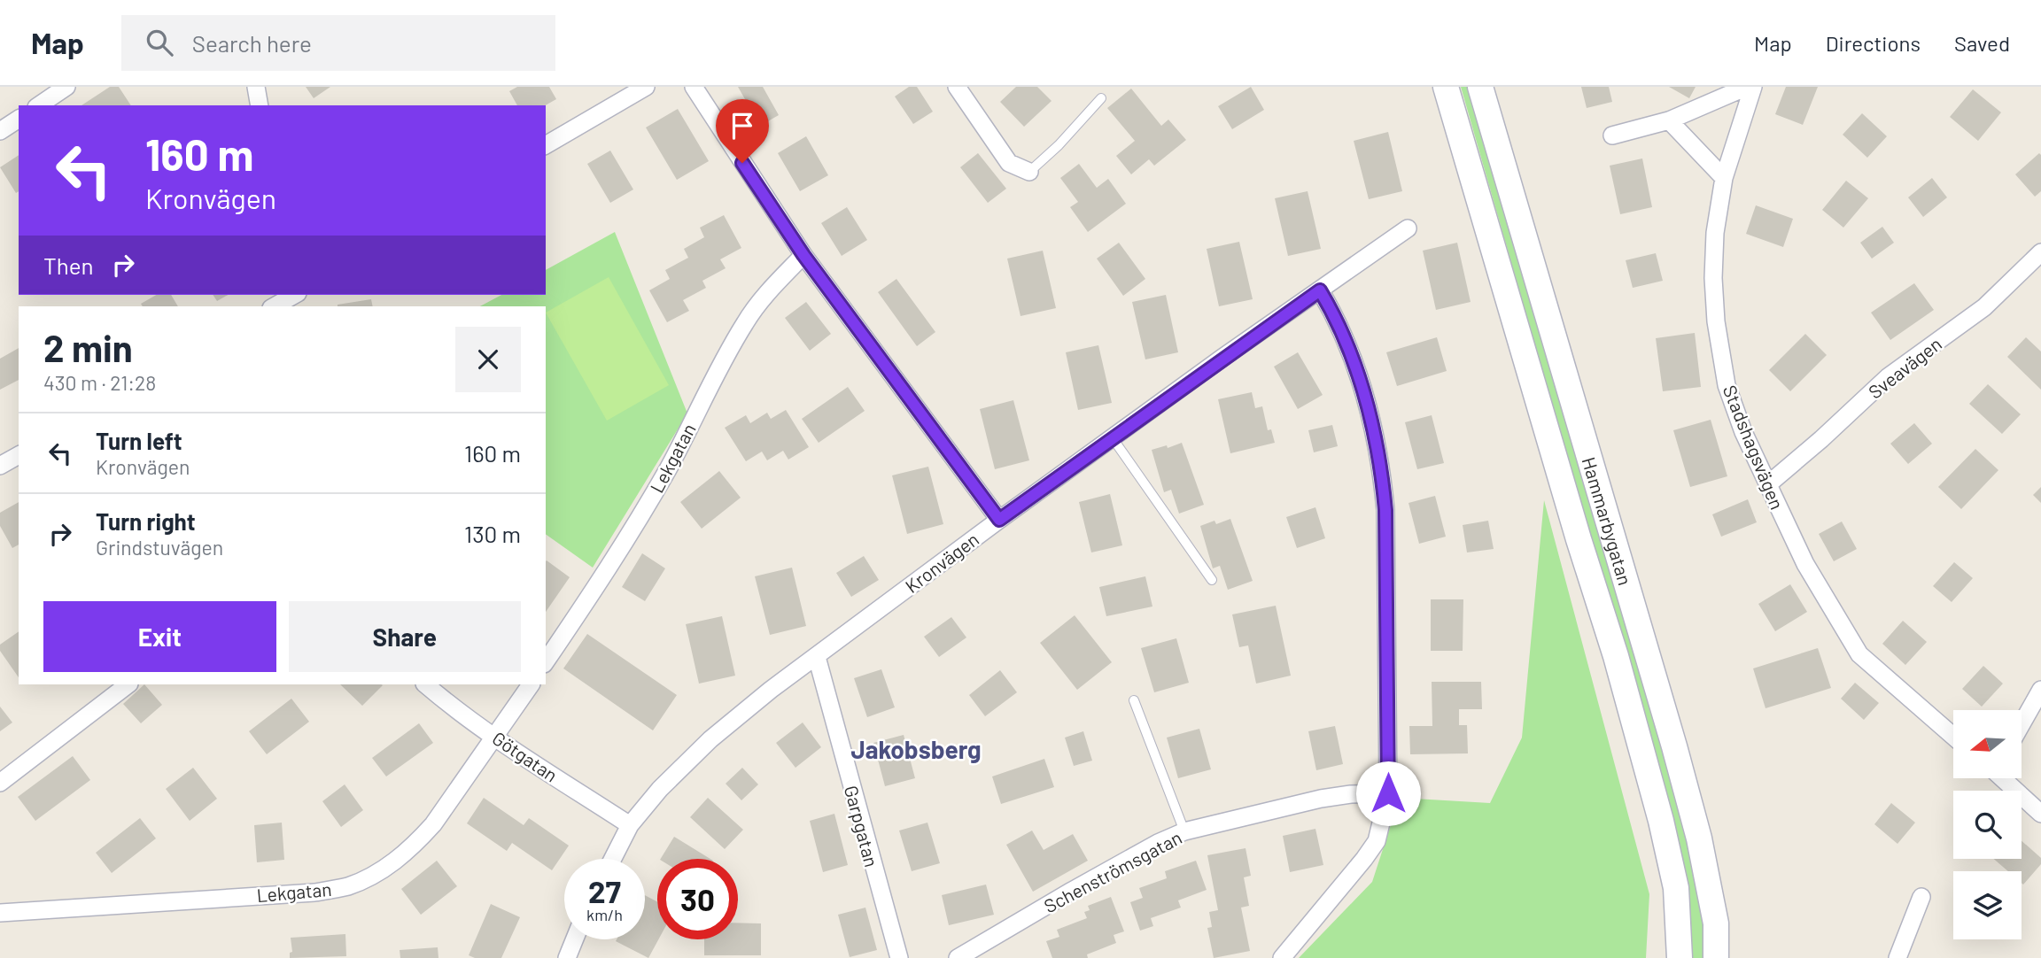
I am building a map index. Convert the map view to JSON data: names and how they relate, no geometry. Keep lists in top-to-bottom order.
{
  "streets": {
    "main road": ["Hammarbygatan"],
    "street": [
      "Sveavägen",
      "Stadshagsvägen",
      "Lekgatan",
      "Kronvägen",
      "Götgatan",
      "Garpgatan",
      "Schenströmsgatan"
    ]
  },
  "crossings": [
    ["Sveavägen", "Stadshagsvägen"],
    ["Lekgatan", "Götgatan"],
    ["Kronvägen", "Götgatan"],
    ["Kronvägen", "Garpgatan"]
  ],
  "districts": ["Jakobsberg"],
  "north": "left",
  "page": {
    "header": "Map",
    "search": "Search here",
    "nav": ["Map", "Directions", "Saved"],
    "turn": ["160 m", "Kronvägen"],
    "then": "Then",
    "heading": ["2 min", "430 m · 21:28"],
    "list": [
      {
        "name": "Turn left",
        "note": "Kronvägen",
        "value": "160 m"
      },
      {
        "name": "Turn right",
        "note": "Grindstuvägen",
        "value": "130 m"
      }
    ],
    "buttons": ["Exit", "Share"],
    "speed": "27 km/h",
    "limit": "30"
  }
}
